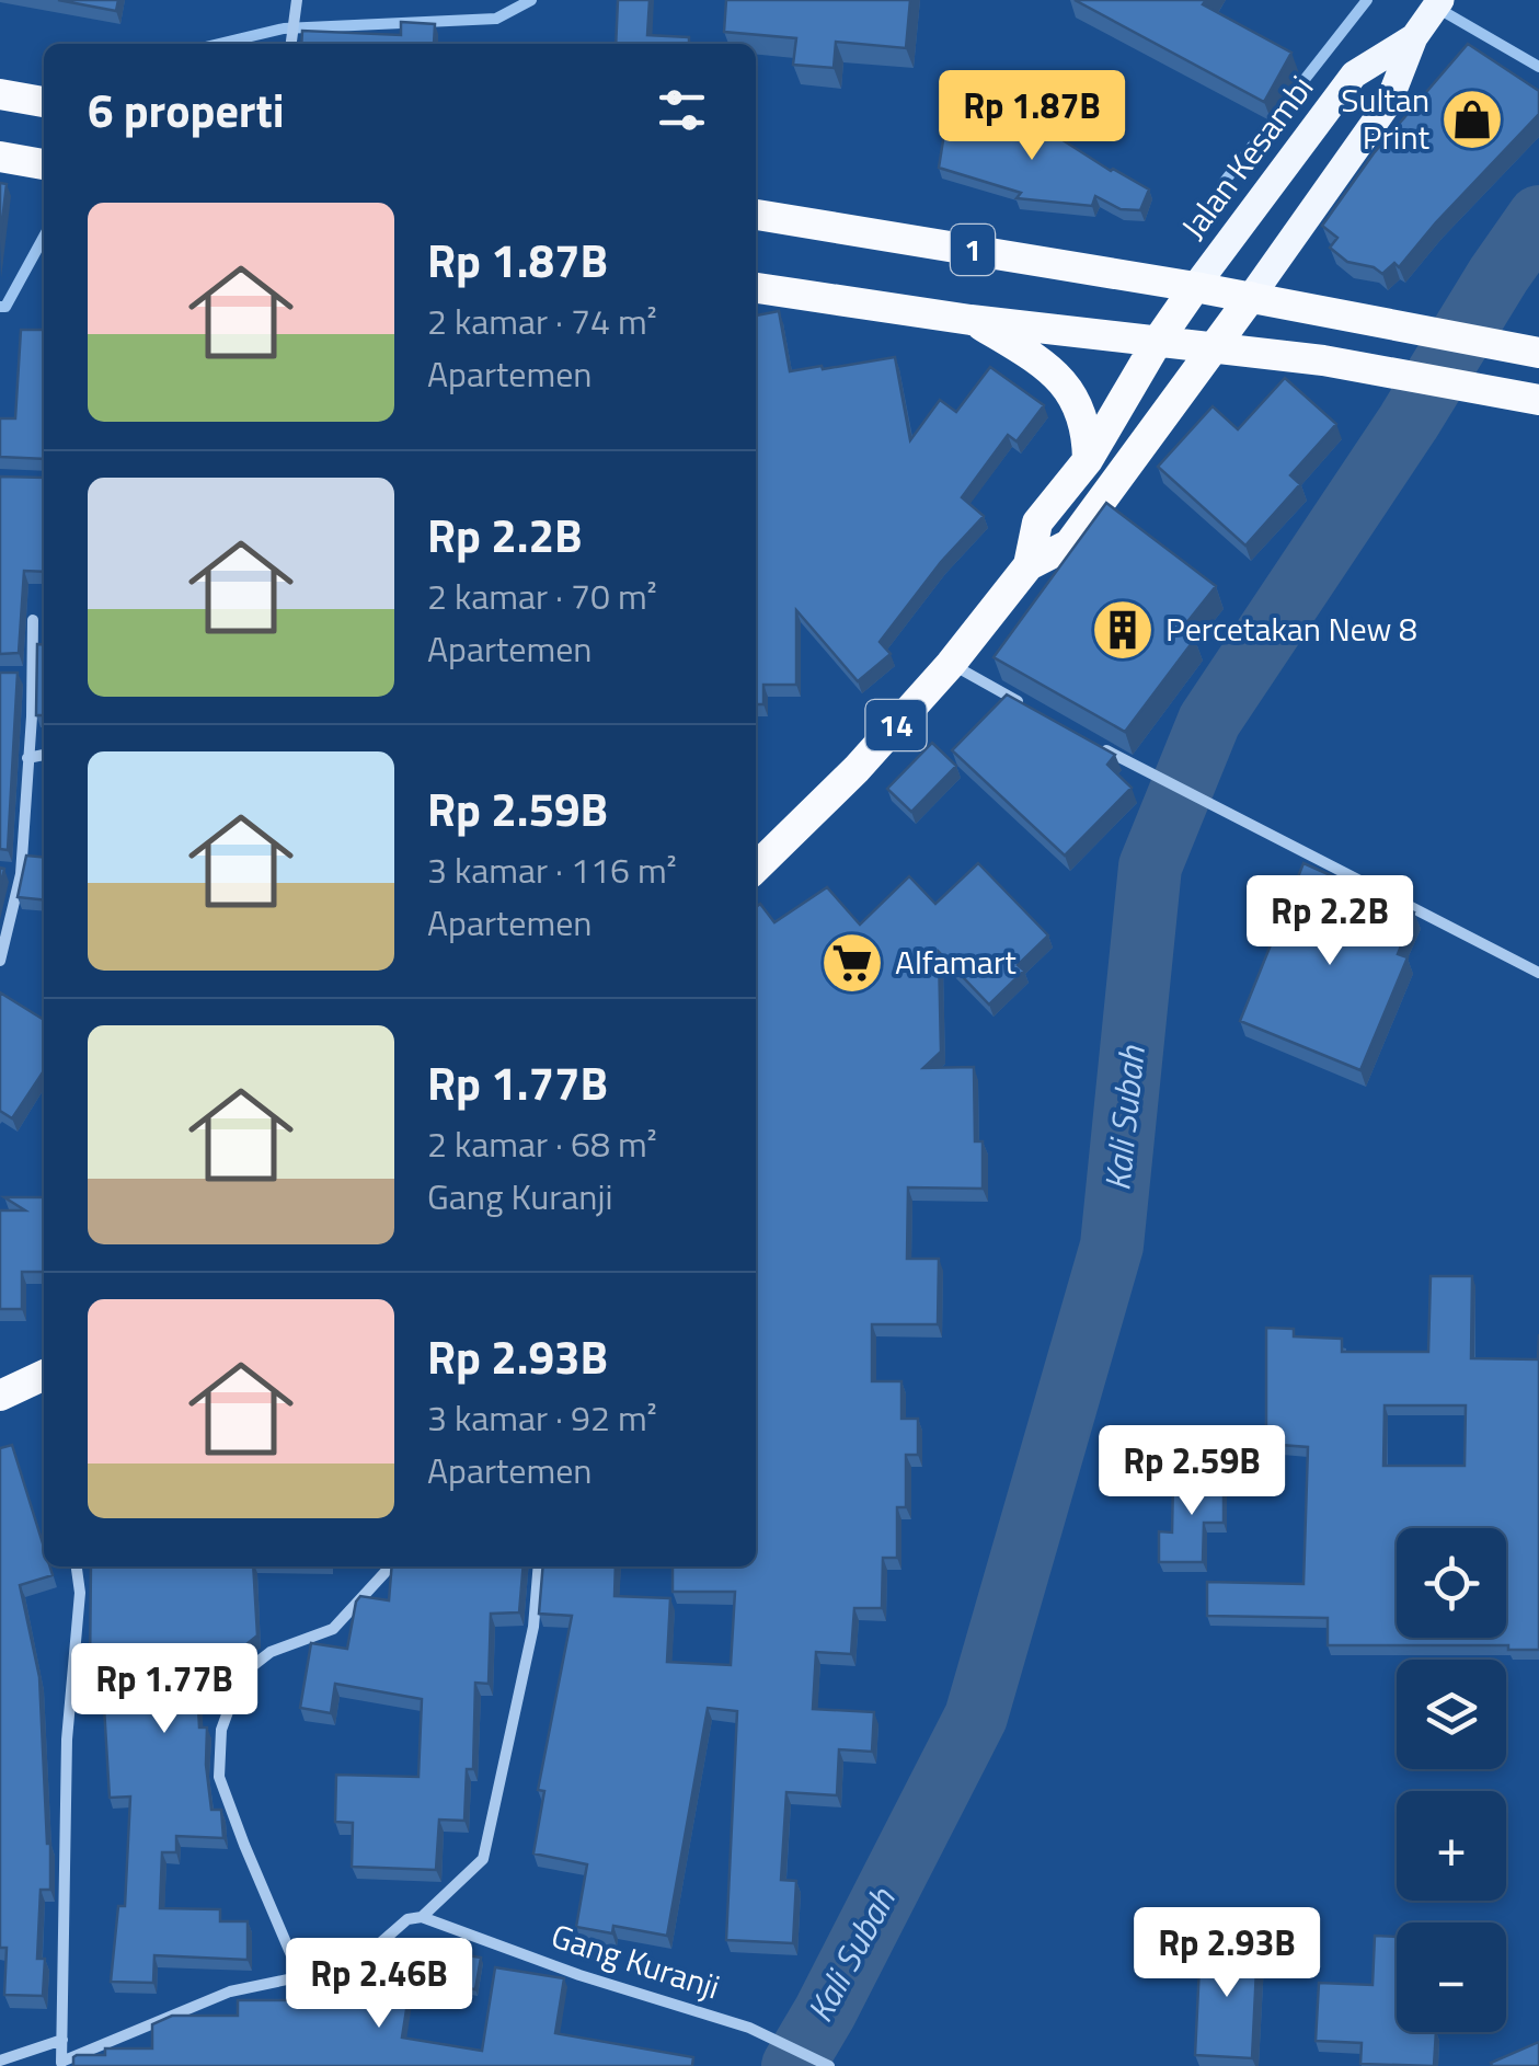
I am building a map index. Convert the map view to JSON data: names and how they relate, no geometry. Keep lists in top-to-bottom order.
{
  "streets": {
    "highway": ["Jalan Kesambi", "1", "14"],
    "street": ["Gang Kuranji"]
  },
  "crossings": [
    ["Jalan Kesambi", "1"],
    ["Jalan Kesambi", "14"],
    ["1", "14"]
  ],
  "water": ["Kali Subah"],
  "places": {
    "shop": ["Sultan Print"],
    "building": ["Percetakan New 8"],
    "supermarket": ["Alfamart"]
  },
  "page": {
    "heading": "6 properti",
    "price": [
      "Rp 1.87B",
      "Rp 2.2B",
      "Rp 2.59B",
      "Rp 1.77B",
      "Rp 2.93B",
      "Rp 2.46B"
    ],
    "list": [
      {
        "name": "Rp 1.87B",
        "note": "2 kamar · 74 m² · Apartemen"
      },
      {
        "name": "Rp 2.2B",
        "note": "2 kamar · 70 m² · Apartemen"
      },
      {
        "name": "Rp 2.59B",
        "note": "3 kamar · 116 m² · Apartemen"
      },
      {
        "name": "Rp 1.77B",
        "note": "2 kamar · 68 m² · Gang Kuranji"
      },
      {
        "name": "Rp 2.93B",
        "note": "3 kamar · 92 m² · Apartemen"
      }
    ],
    "map_buttons": ["+", "−"]
  }
}
